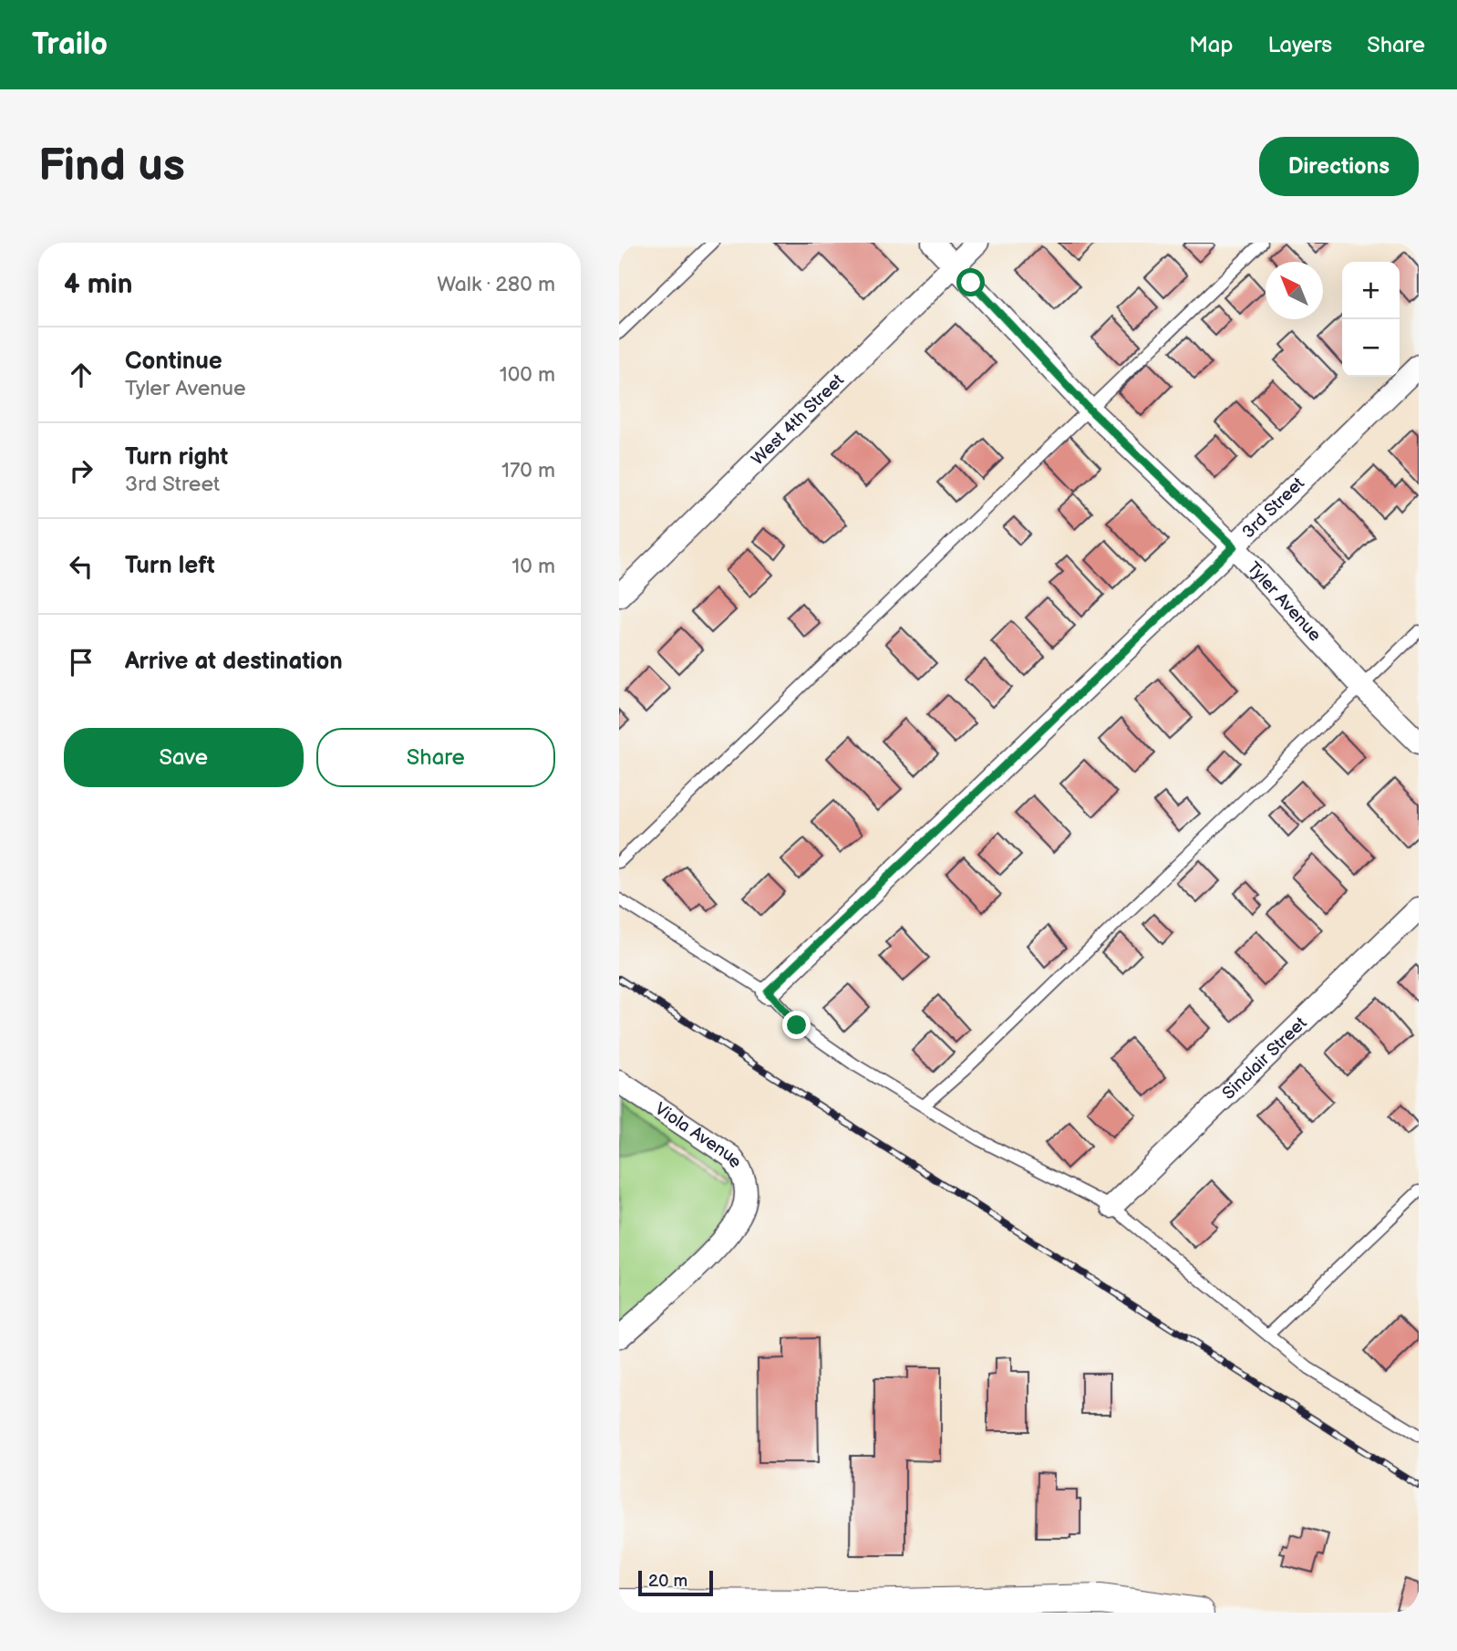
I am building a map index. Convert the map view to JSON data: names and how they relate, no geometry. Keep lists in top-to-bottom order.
{
  "streets": {
    "street": [
      "West 4th Street",
      "3rd Street",
      "Tyler Avenue",
      "Sinclair Street",
      "Viola Avenue"
    ]
  },
  "crossings": [
    ["West 4th Street", "Tyler Avenue"],
    ["3rd Street", "Tyler Avenue"]
  ],
  "scale_bar": "20 m",
  "north": "top left",
  "page": {
    "header": "Trailo",
    "nav": ["Map", "Layers", "Share"],
    "buttons": [
      "Directions",
      ["Save", "Share"]
    ],
    "title": "Find us",
    "heading": ["4 min", "Walk · 280 m"],
    "map_buttons": ["+", "−"],
    "list": [
      ["Continue", "Tyler Avenue", "100 m"],
      ["Turn right", "3rd Street", "170 m"],
      ["Turn left", "10 m"],
      "Arrive at destination"
    ],
    "scale": "20 m"
  }
}
